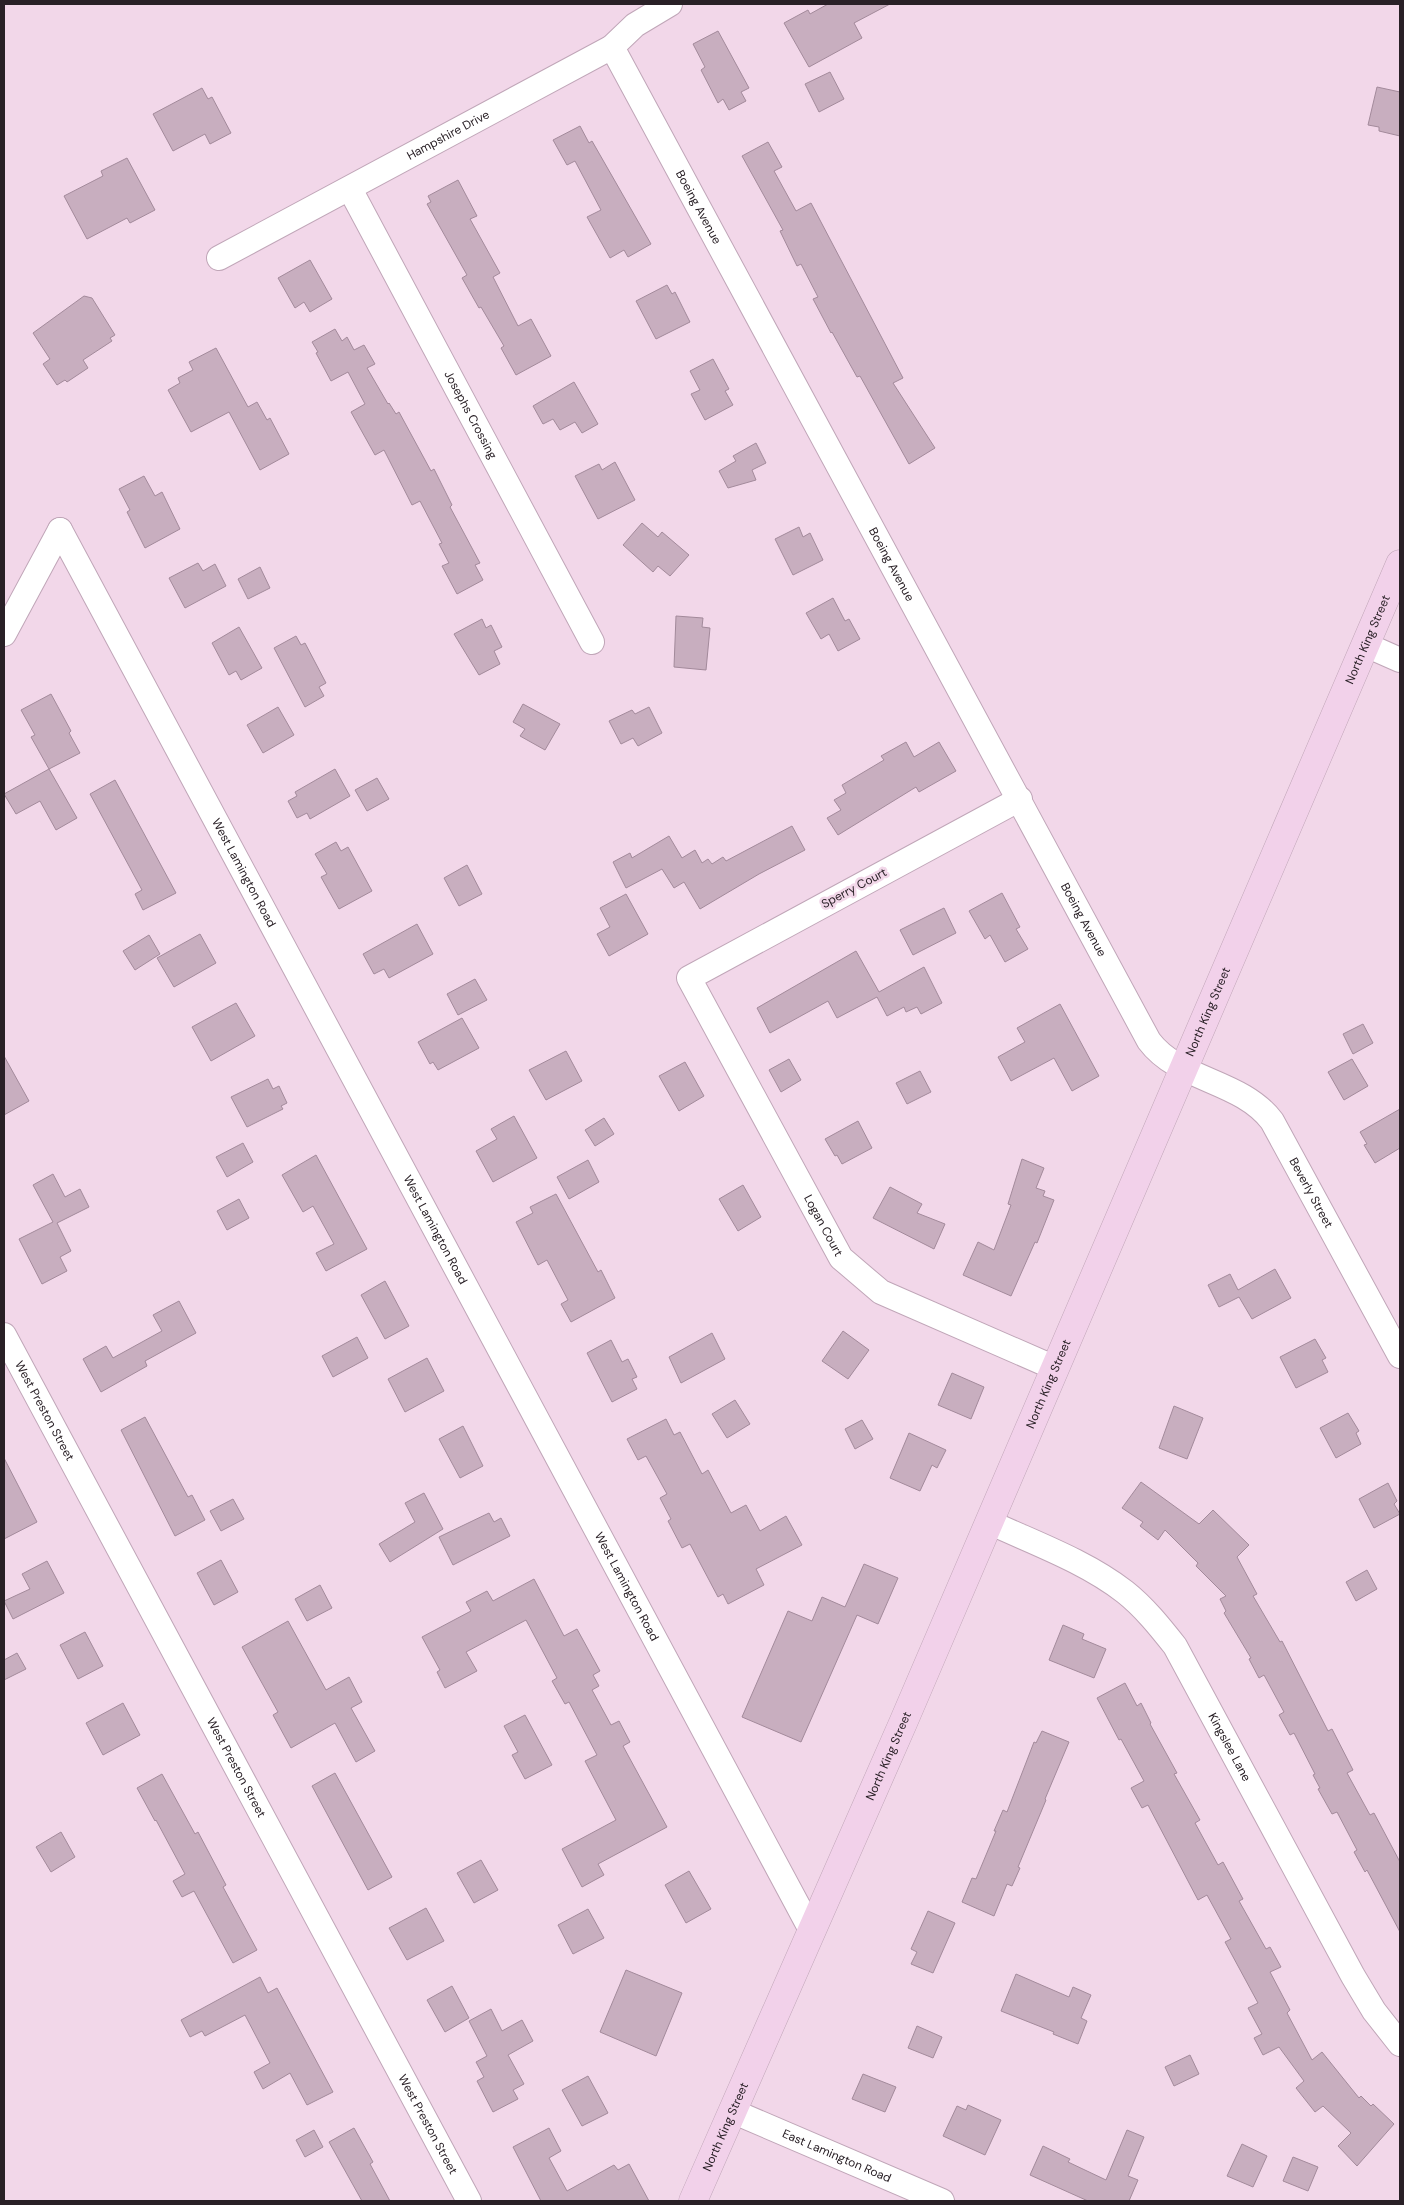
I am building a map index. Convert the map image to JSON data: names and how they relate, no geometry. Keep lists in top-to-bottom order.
{
  "streets": {
    "main road": ["North King Street"],
    "street": [
      "Hampshire Drive",
      "Boeing Avenue",
      "Josephs Crossing",
      "West Lamington Road",
      "Sperry Court",
      "Beverly Street",
      "Logan Court",
      "West Preston Street",
      "Kingslee Lane",
      "East Lamington Road"
    ]
  },
  "crossings": [
    ["Hampshire Drive", "Boeing Avenue"],
    ["Hampshire Drive", "Josephs Crossing"],
    ["Boeing Avenue", "North King Street"],
    ["Boeing Avenue", "Sperry Court"],
    ["Boeing Avenue", "Beverly Street"],
    ["North King Street", "West Lamington Road"],
    ["North King Street", "Beverly Street"],
    ["North King Street", "Logan Court"],
    ["North King Street", "Kingslee Lane"],
    ["North King Street", "East Lamington Road"],
    ["Sperry Court", "Logan Court"]
  ]
}
